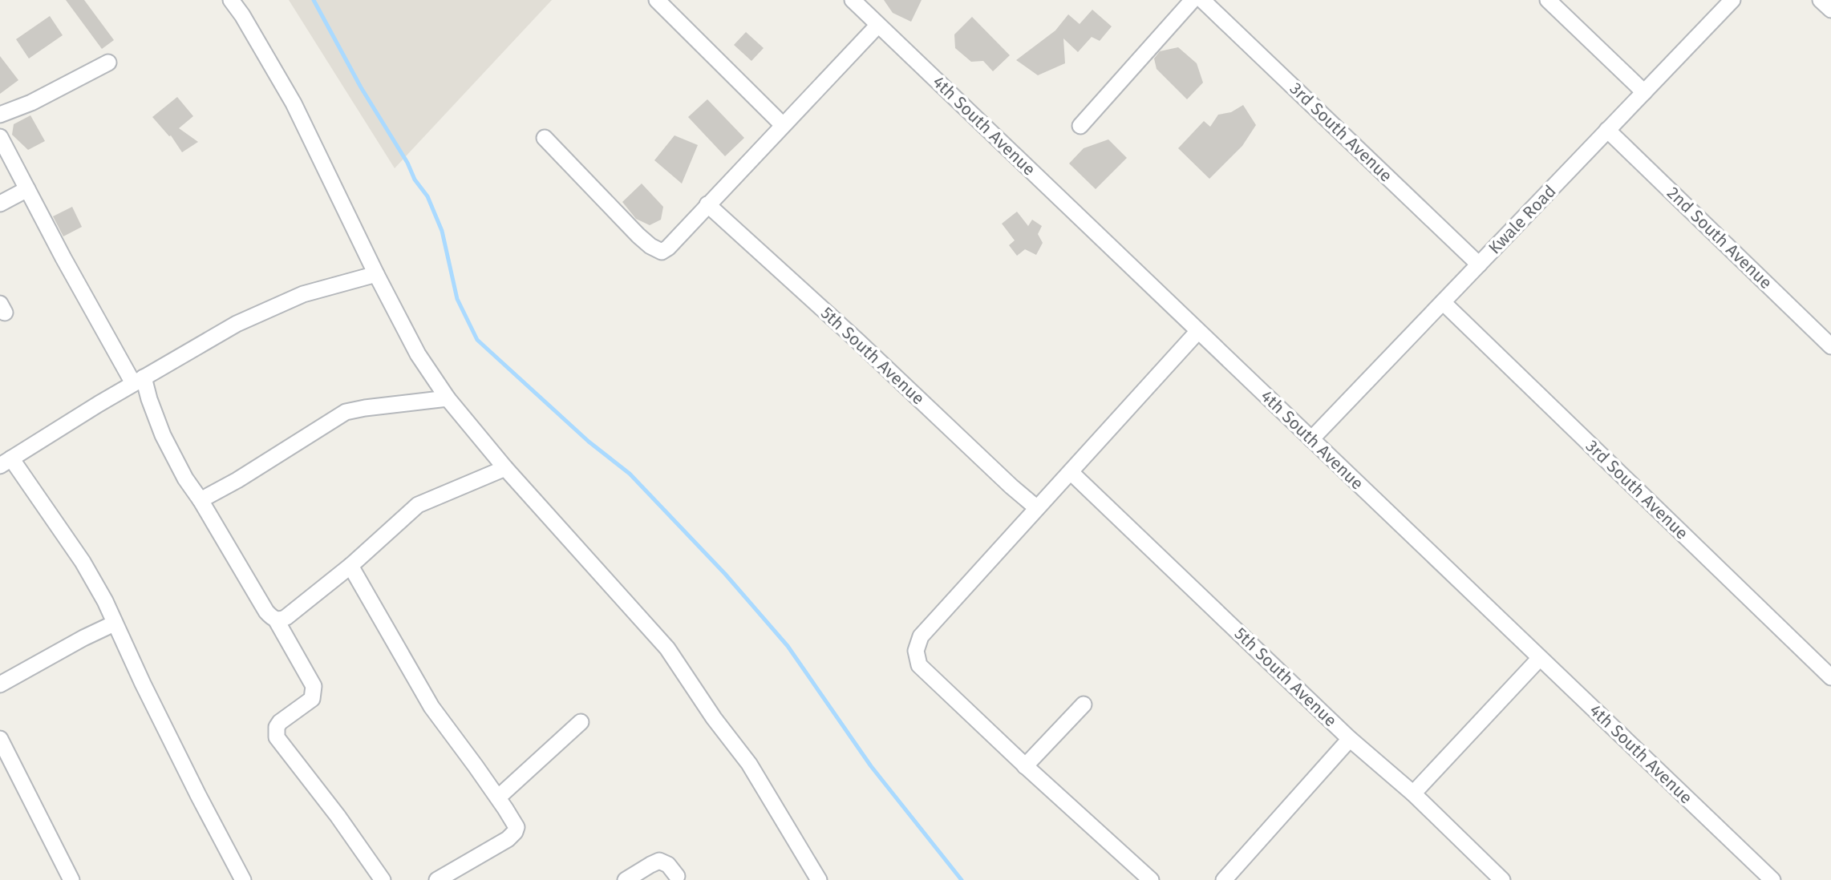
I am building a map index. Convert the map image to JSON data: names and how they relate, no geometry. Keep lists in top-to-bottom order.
{
  "streets": {
    "street": [
      "4th South Avenue",
      "3rd South Avenue",
      "Kwale Road",
      "2nd South Avenue",
      "5th South Avenue"
    ]
  },
  "crossings": [
    ["4th South Avenue", "Kwale Road"],
    ["3rd South Avenue", "Kwale Road"],
    ["Kwale Road", "2nd South Avenue"]
  ]
}
